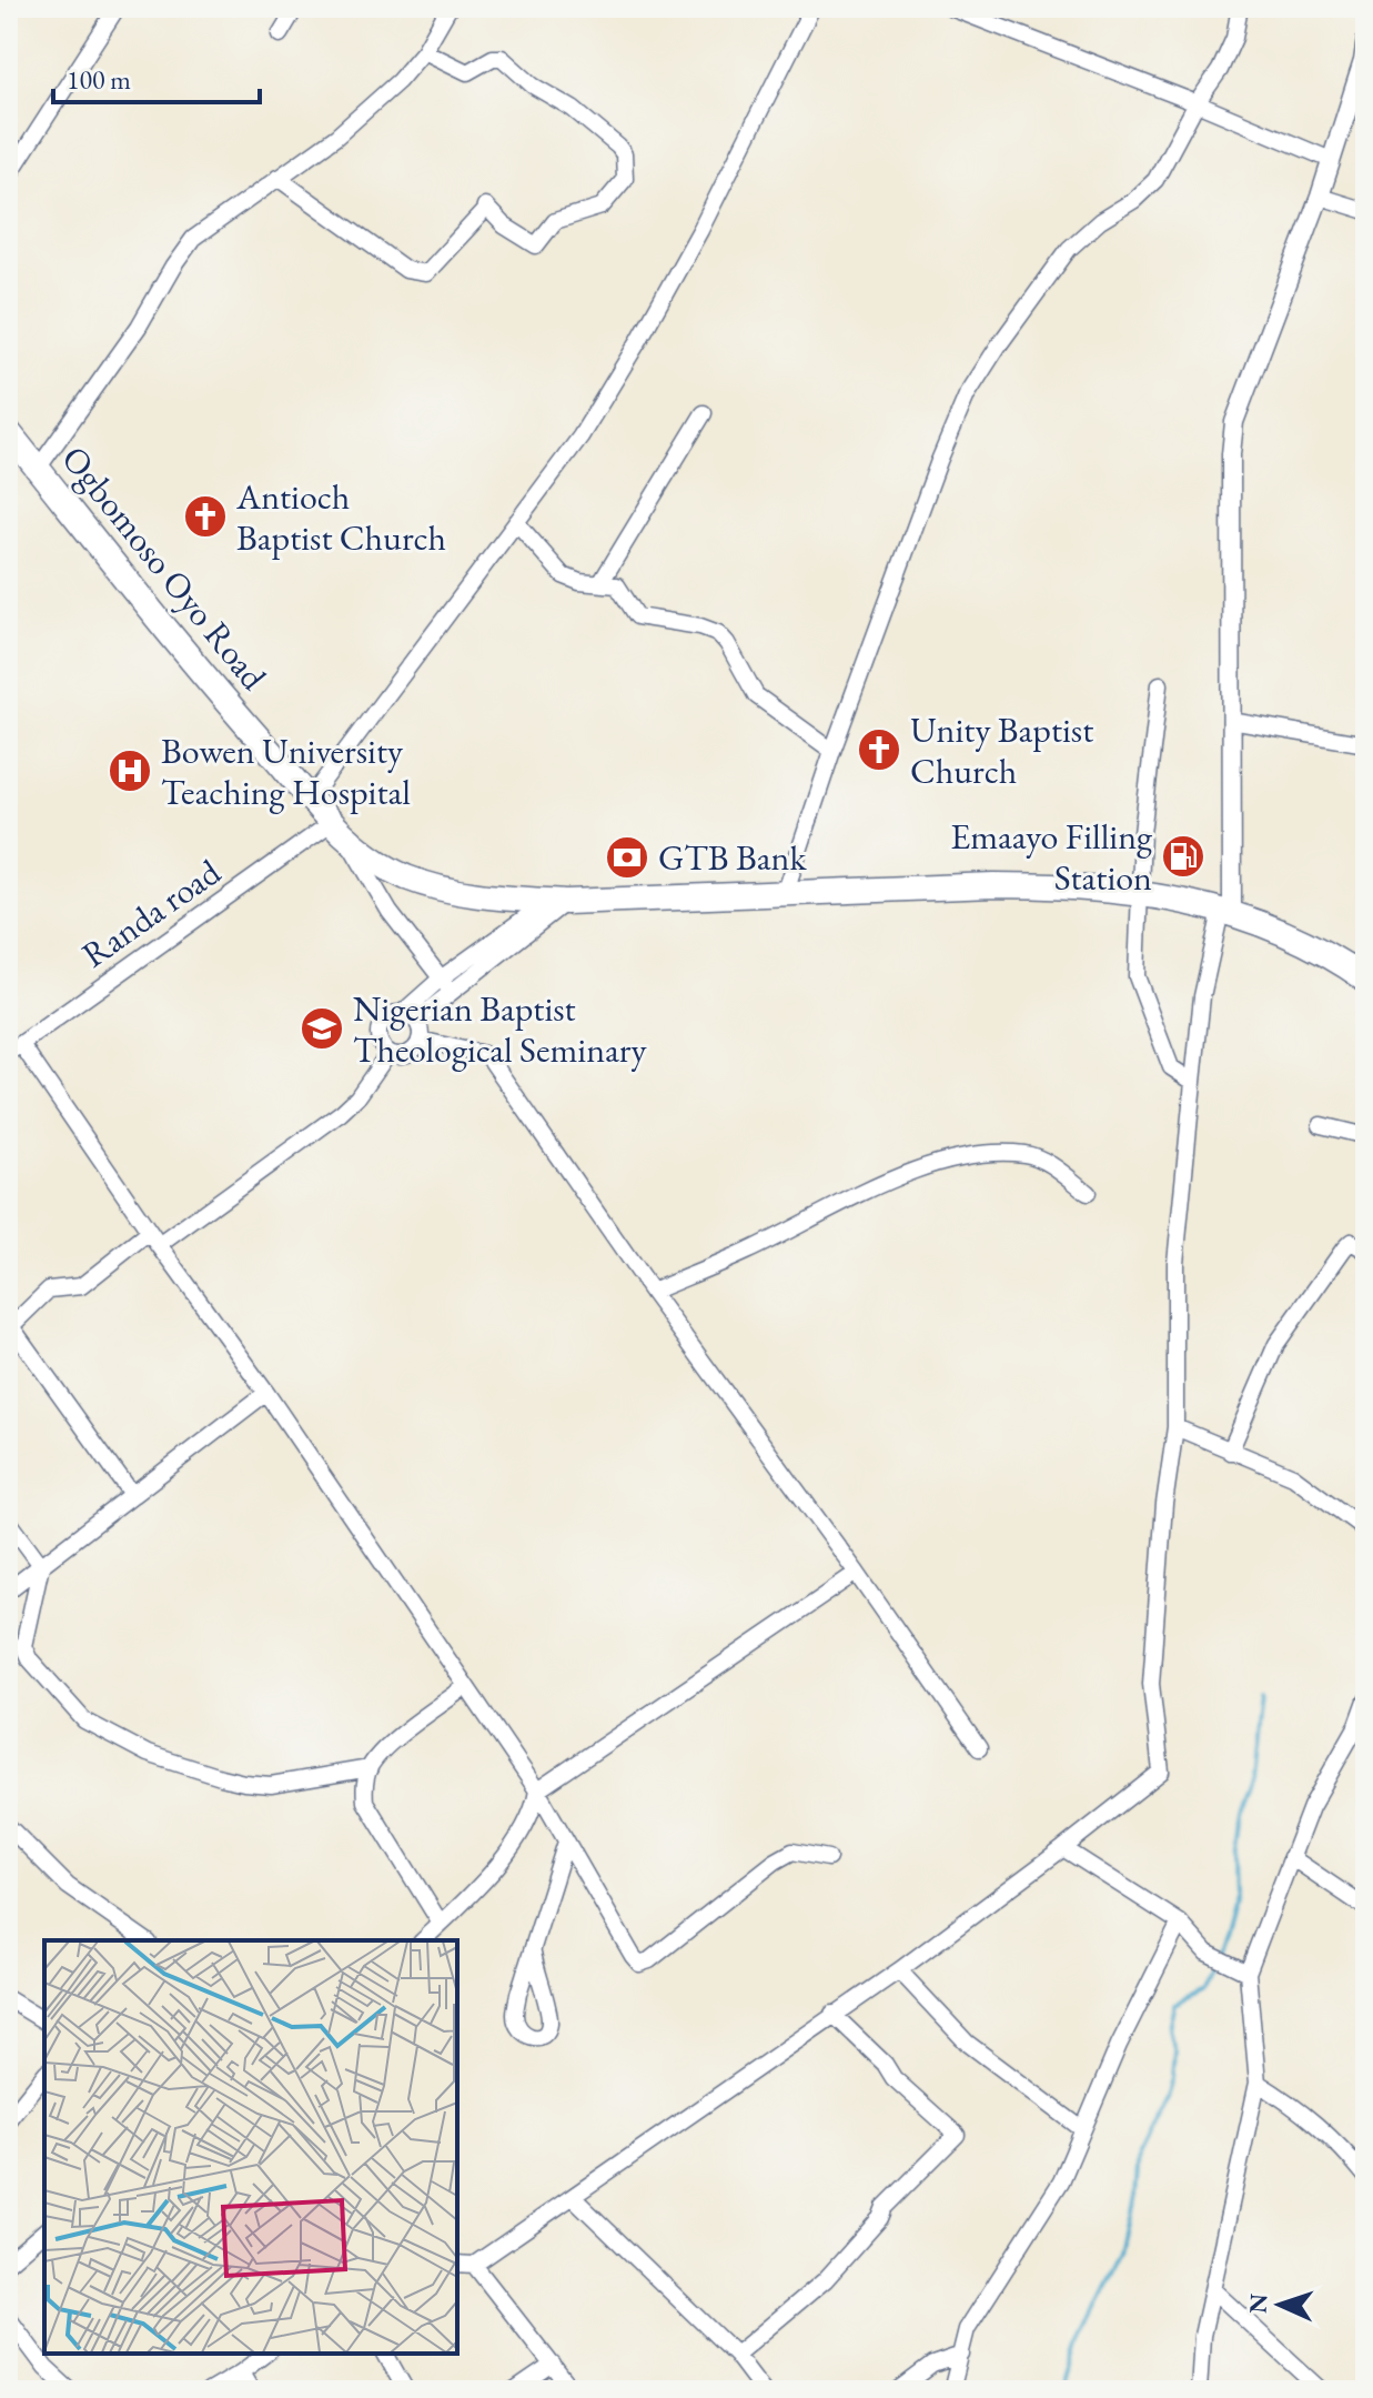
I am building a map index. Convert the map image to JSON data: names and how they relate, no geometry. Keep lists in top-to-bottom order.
{
  "streets": {
    "highway": ["Ogbomoso Oyo Road"],
    "street": ["Randa road"]
  },
  "crossings": [
    ["Ogbomoso Oyo Road", "Randa road"]
  ],
  "places": {
    "church": ["Antioch Baptist Church", "Unity Baptist Church"],
    "hospital": ["Bowen University Teaching Hospital"],
    "fuel station": ["Emaayo Filling Station"],
    "bank": ["GTB Bank"],
    "school or university": ["Nigerian Baptist Theological Seminary"]
  },
  "scale_bar": "100 m",
  "north": "left"
}
